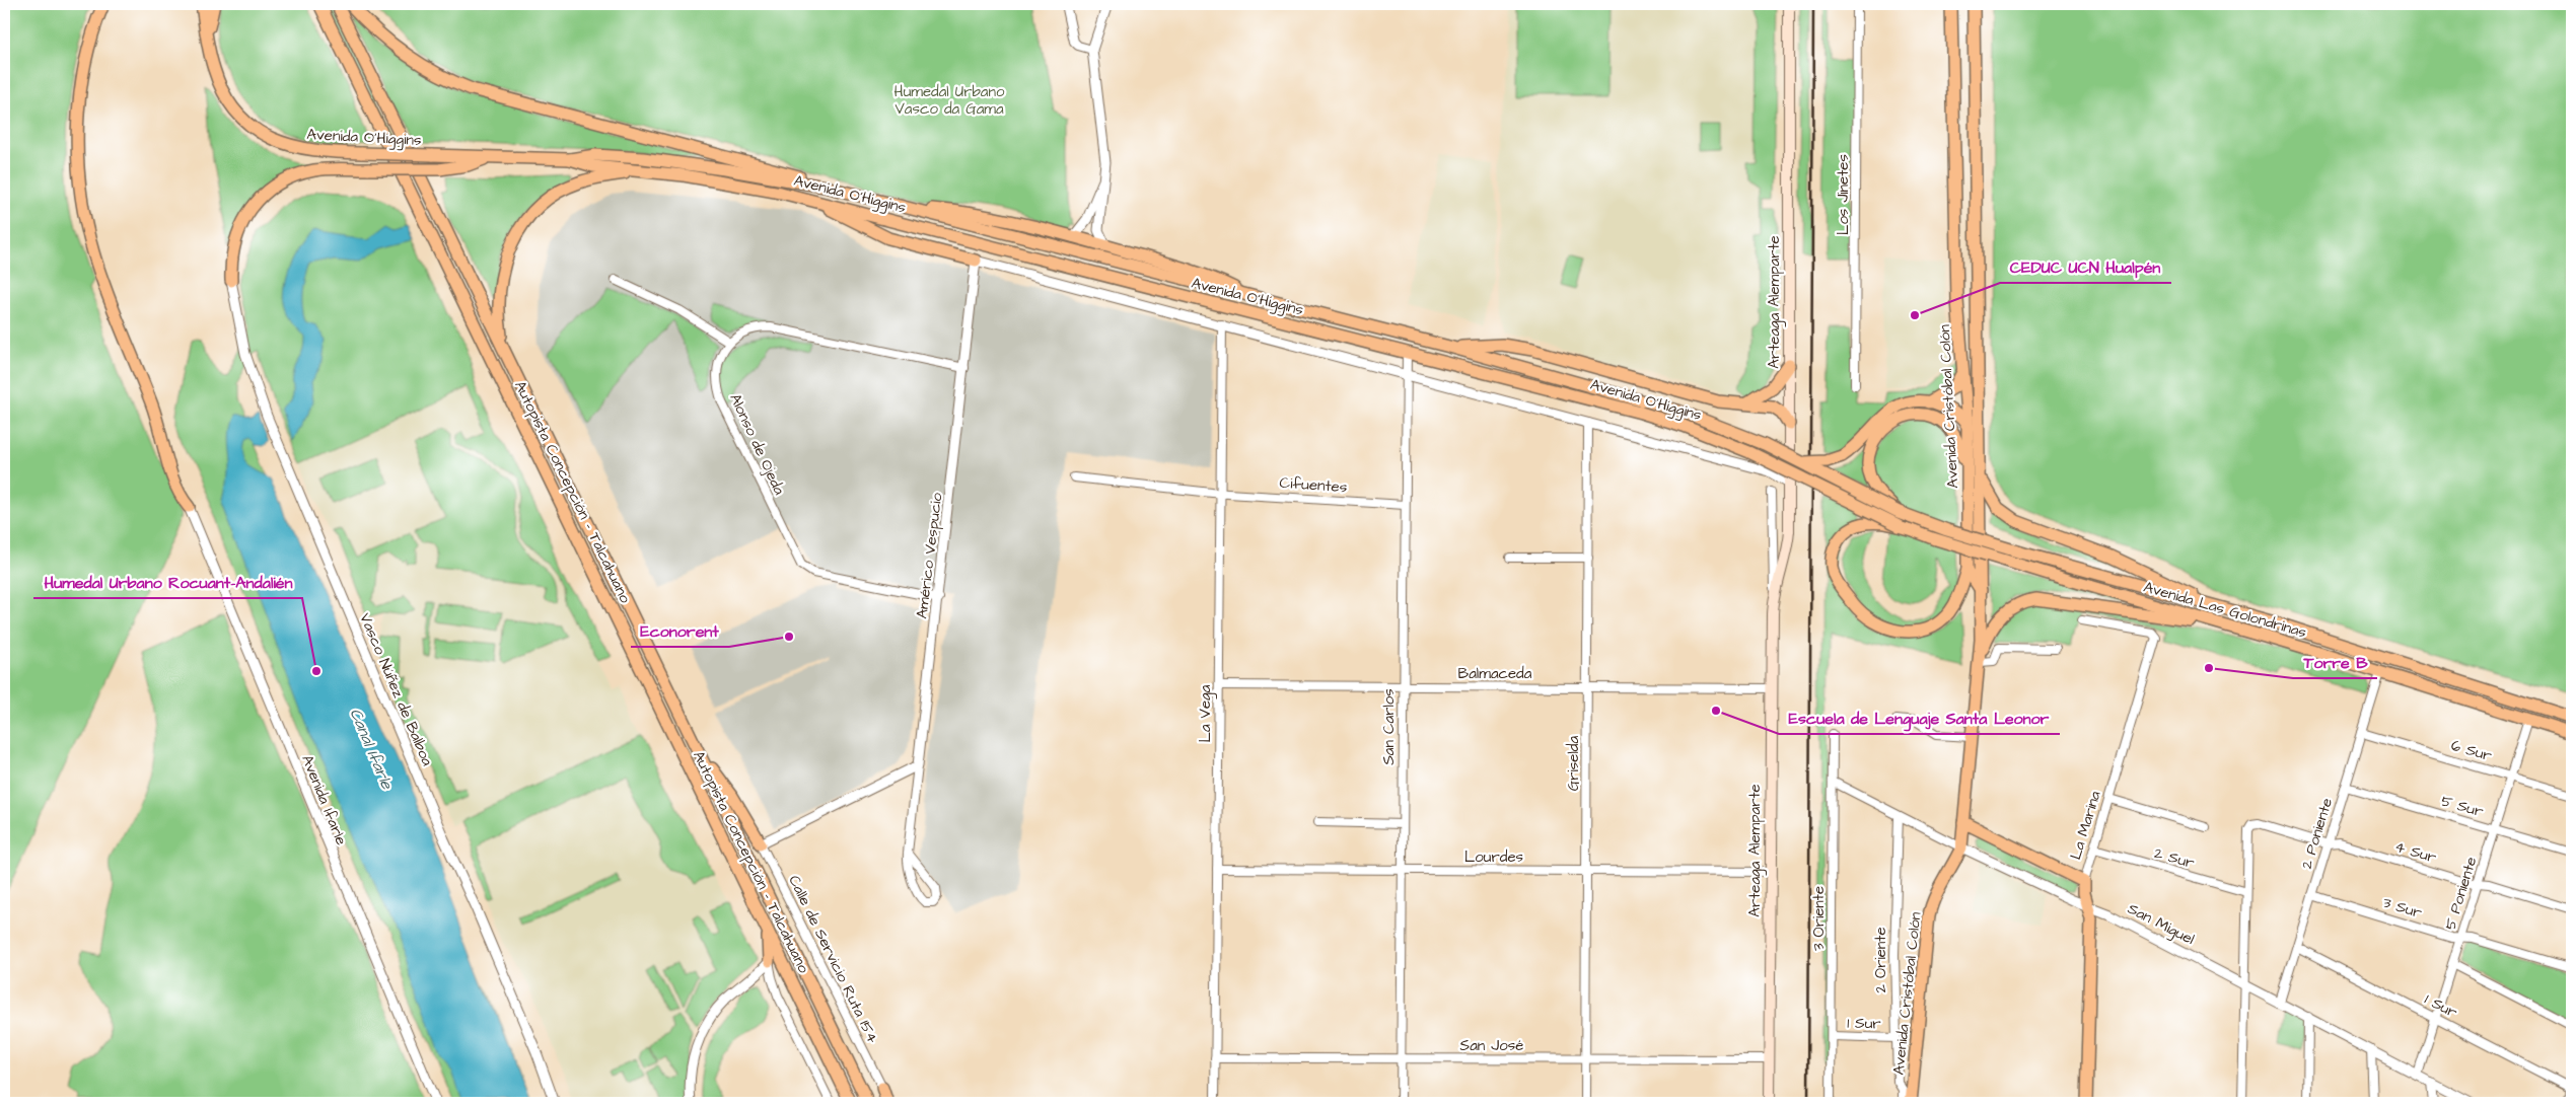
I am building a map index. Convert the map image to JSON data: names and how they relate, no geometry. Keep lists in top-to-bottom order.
{
  "streets": {
    "main road": [
      "Avenida O'Higgins",
      "Arteaga Alemparte",
      "Avenida Cristóbal Colón",
      "Autopista Concepción - Talcahuano",
      "Avenida Las Golondrinas",
      "La Marina"
    ],
    "street": [
      "Los Jinetes",
      "Alonso de Ojeda",
      "Cifuentes",
      "Américo Vespucio",
      "Balmaceda",
      "Vasco Núñez de Balboa",
      "La Vega",
      "San Carlos",
      "6 Sur",
      "Griselda",
      "Avenida Ifarle",
      "5 Sur",
      "2 Poniente",
      "4 Sur",
      "Lourdes",
      "2 Sur",
      "5 Poniente",
      "3 Sur",
      "3 Oriente",
      "San Miguel",
      "Calle de Servicio Ruta 154",
      "2 Oriente",
      "1 Sur",
      "San José"
    ]
  },
  "crossings": [
    ["Avenida O'Higgins", "Avenida Las Golondrinas"],
    ["Avenida O'Higgins", "San Carlos"],
    ["Arteaga Alemparte", "Balmaceda"],
    ["Arteaga Alemparte", "Lourdes"],
    ["Arteaga Alemparte", "San José"],
    ["Avenida Cristóbal Colón", "San Miguel"],
    ["Alonso de Ojeda", "Américo Vespucio"],
    ["Cifuentes", "La Vega"],
    ["Cifuentes", "San Carlos"],
    ["Avenida Las Golondrinas", "2 Poniente"],
    ["Avenida Las Golondrinas", "5 Poniente"],
    ["Balmaceda", "La Vega"],
    ["Balmaceda", "San Carlos"],
    ["Balmaceda", "Griselda"],
    ["La Vega", "Lourdes"],
    ["La Vega", "San José"],
    ["San Carlos", "Lourdes"],
    ["San Carlos", "San José"],
    ["6 Sur", "2 Poniente"],
    ["6 Sur", "5 Poniente"],
    ["Griselda", "Lourdes"],
    ["Griselda", "San José"],
    ["5 Sur", "2 Poniente"],
    ["5 Sur", "5 Poniente"],
    ["La Marina", "2 Sur"],
    ["La Marina", "San Miguel"],
    ["2 Poniente", "4 Sur"],
    ["2 Poniente", "3 Sur"],
    ["2 Poniente", "San Miguel"],
    ["2 Poniente", "1 Sur"],
    ["4 Sur", "2 Sur"],
    ["4 Sur", "5 Poniente"],
    ["5 Poniente", "3 Sur"],
    ["5 Poniente", "San Miguel"],
    ["5 Poniente", "1 Sur"],
    ["3 Oriente", "San Miguel"],
    ["3 Oriente", "1 Sur"],
    ["San Miguel", "2 Oriente"],
    ["2 Oriente", "1 Sur"]
  ],
  "water": ["Canal Ifarle"],
  "parks": ["Humedal Urbano Vasco da Gama"],
  "places": [
    "CEDUC UCN Hualpén",
    "Econorent",
    "Torre B",
    "Humedal Urbano Rocuant-Andalién",
    "Escuela de Lenguaje Santa Leonor"
  ]
}
